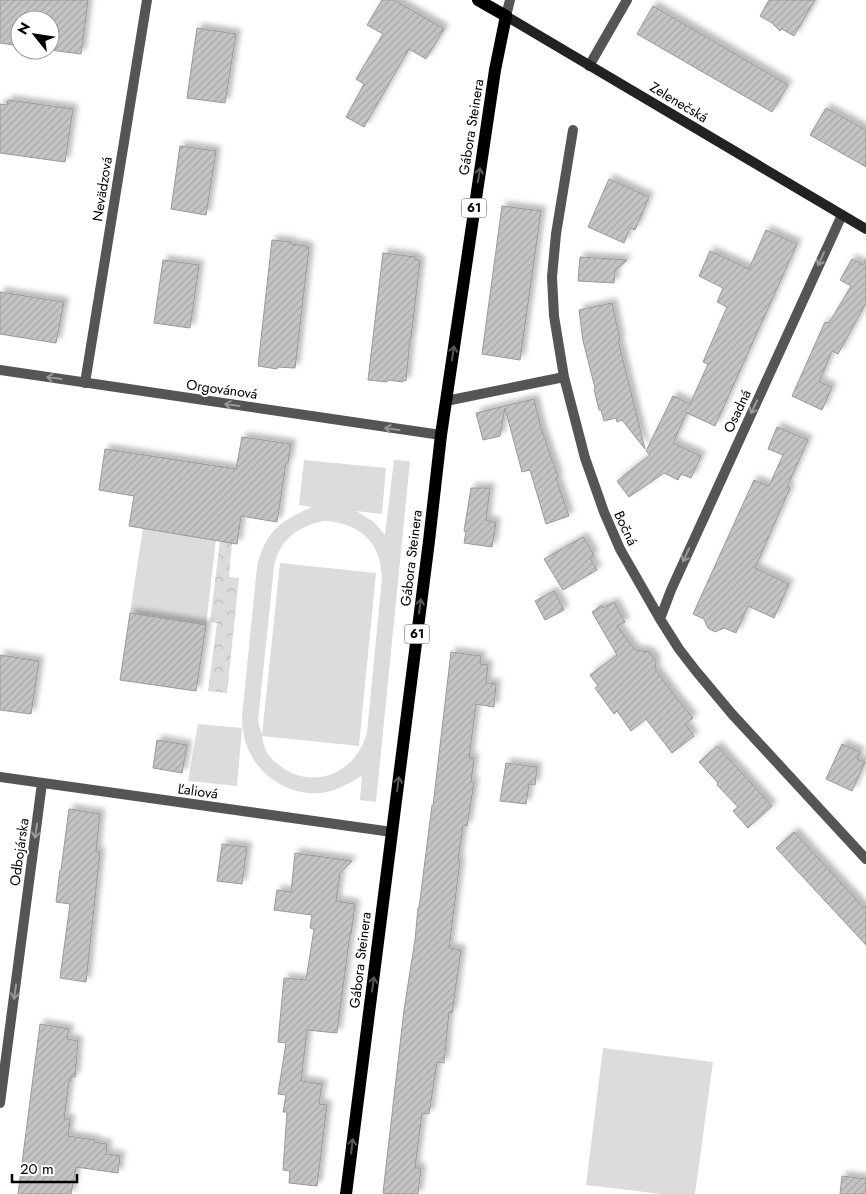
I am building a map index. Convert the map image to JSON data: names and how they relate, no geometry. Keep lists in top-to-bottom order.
{
  "streets": {
    "main road": ["Zelenečská", "Gábora Steinera", "61"],
    "street": [
      "Nevädzová",
      "Orgovánová",
      "Osadná",
      "Bočná",
      "Ľaliová",
      "Odbojárska"
    ]
  },
  "crossings": [
    ["Zelenečská", "Gábora Steinera"],
    ["Zelenečská", "Osadná"],
    ["Gábora Steinera", "Orgovánová"],
    ["Gábora Steinera", "Ľaliová"],
    ["Nevädzová", "Orgovánová"],
    ["Osadná", "Bočná"],
    ["Ľaliová", "Odbojárska"]
  ],
  "one_way": [
    "Gábora Steinera",
    "Orgovánová",
    "Osadná",
    "Odbojárska"
  ],
  "scale_bar": "20 m",
  "north": "top left"
}
